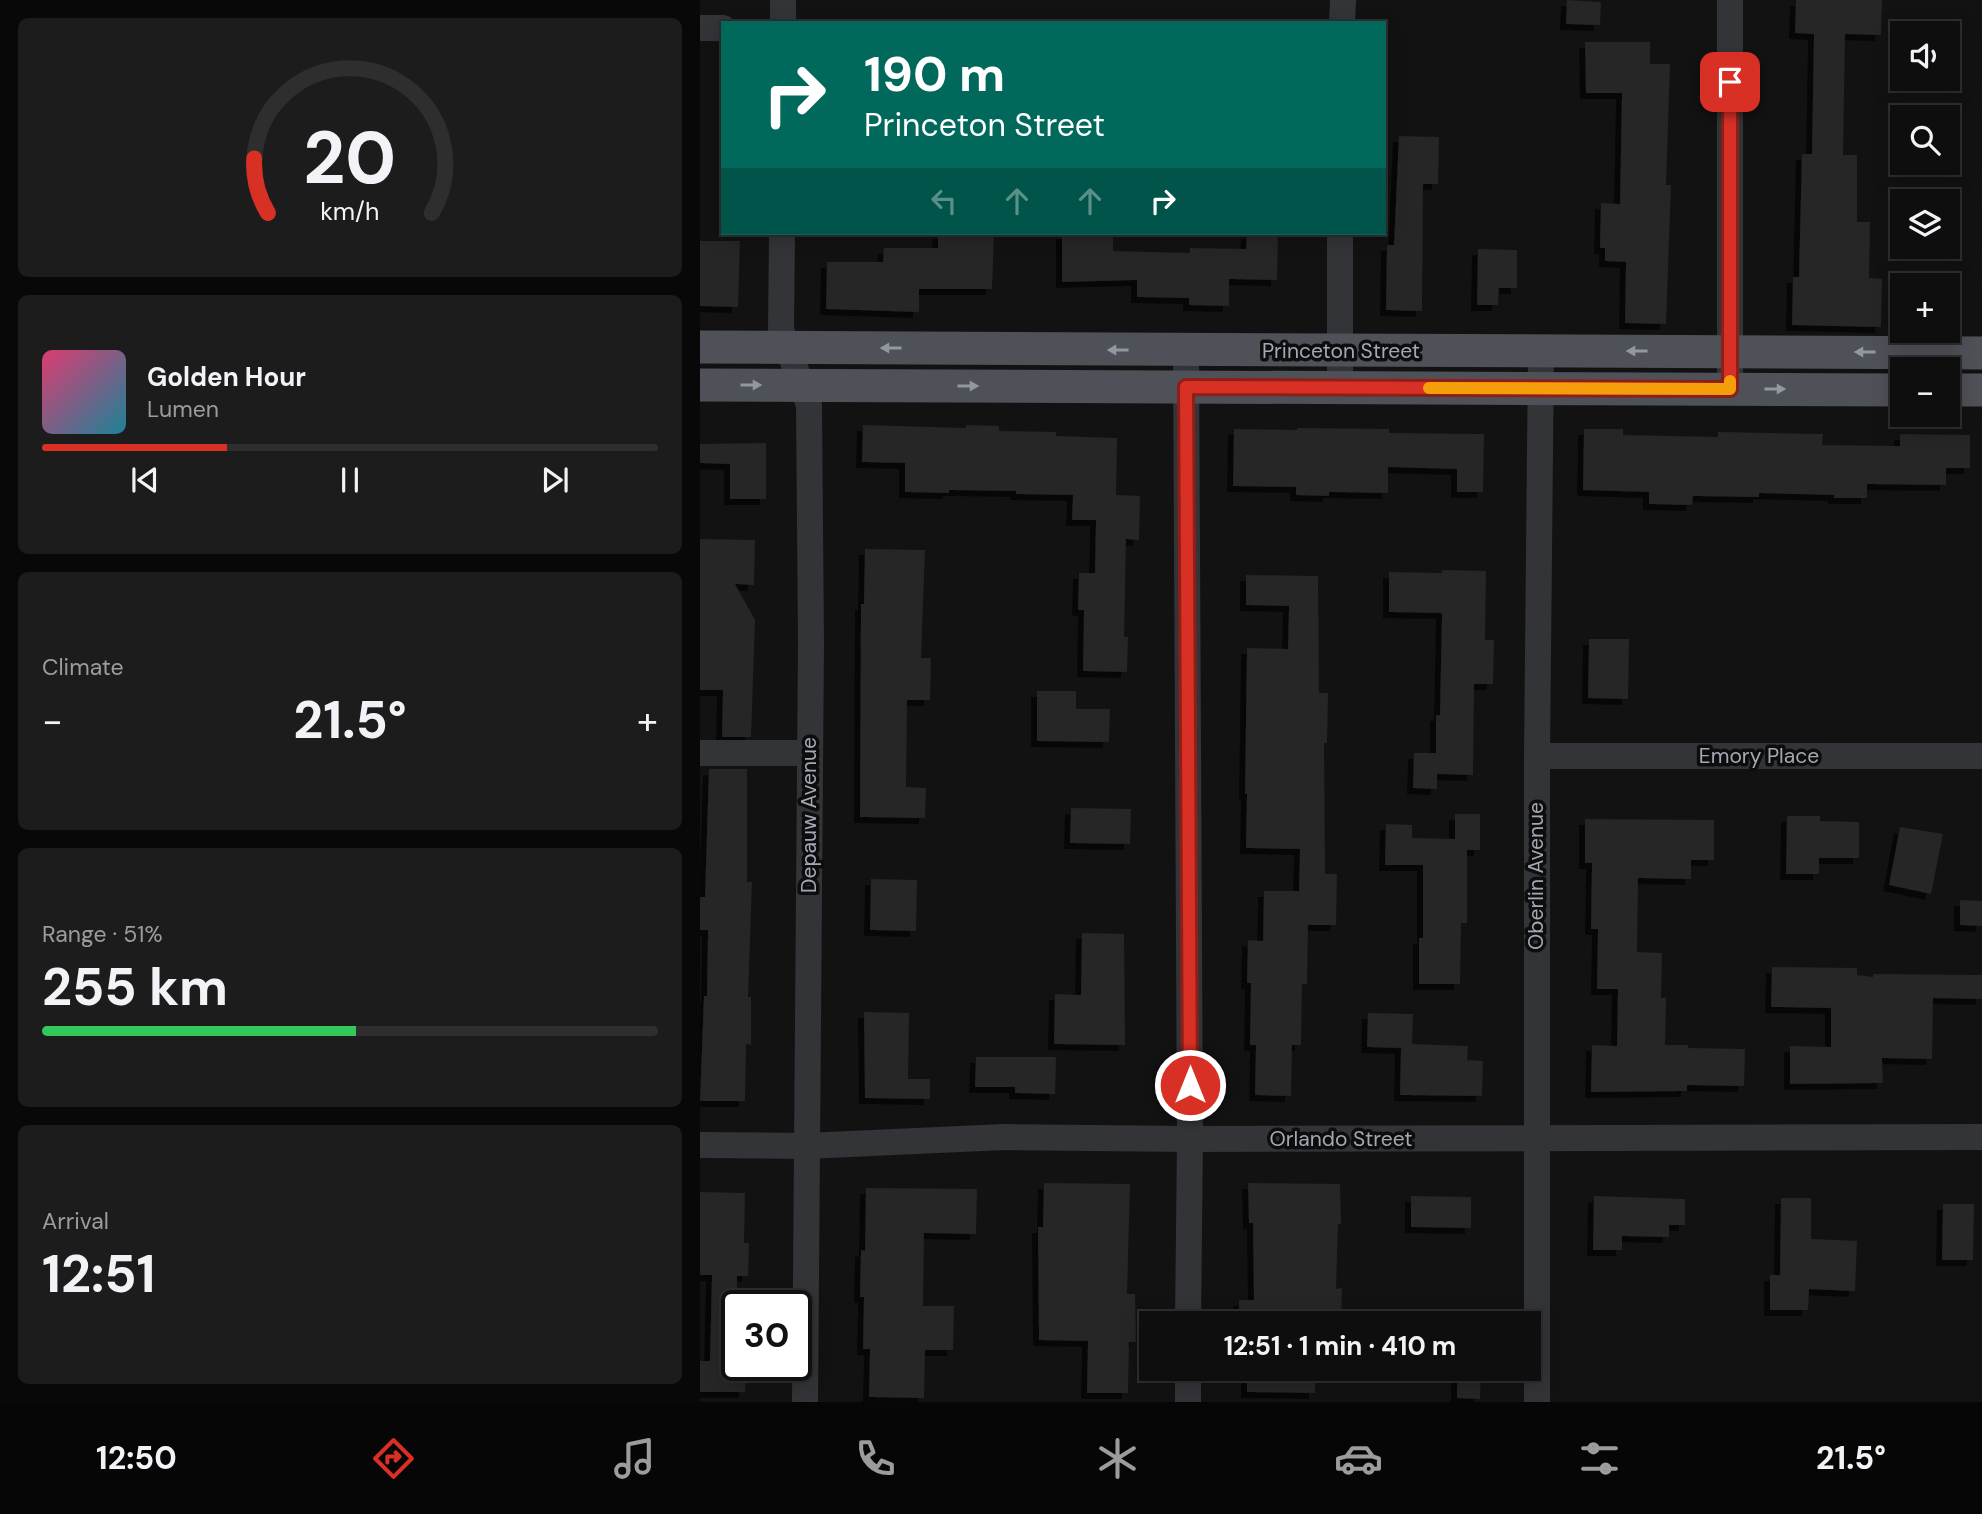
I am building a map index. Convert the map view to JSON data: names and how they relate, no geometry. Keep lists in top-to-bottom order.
{
  "streets": {
    "main road": ["Princeton Street"],
    "street": [
      "Emory Place",
      "Depauw Avenue",
      "Oberlin Avenue",
      "Orlando Street"
    ]
  },
  "crossings": [
    ["Princeton Street", "Depauw Avenue"],
    ["Princeton Street", "Oberlin Avenue"],
    ["Emory Place", "Oberlin Avenue"],
    ["Depauw Avenue", "Orlando Street"],
    ["Oberlin Avenue", "Orlando Street"]
  ],
  "page": {
    "map_buttons": ["+", "−"],
    "turn": ["190 m", "Princeton Street"],
    "song": ["Golden Hour", "Lumen"],
    "tile": [
      "Climate",
      ["Range · 51%", "255 km"],
      ["Arrival", "12:51"]
    ],
    "heat": ["−", "21.5°", "+"],
    "limit": "30",
    "trip": "12:51 · 1 min · 410 m",
    "tabs": ["12:50", "21.5°"],
    "gauge": ["20", "km/h"]
  }
}
